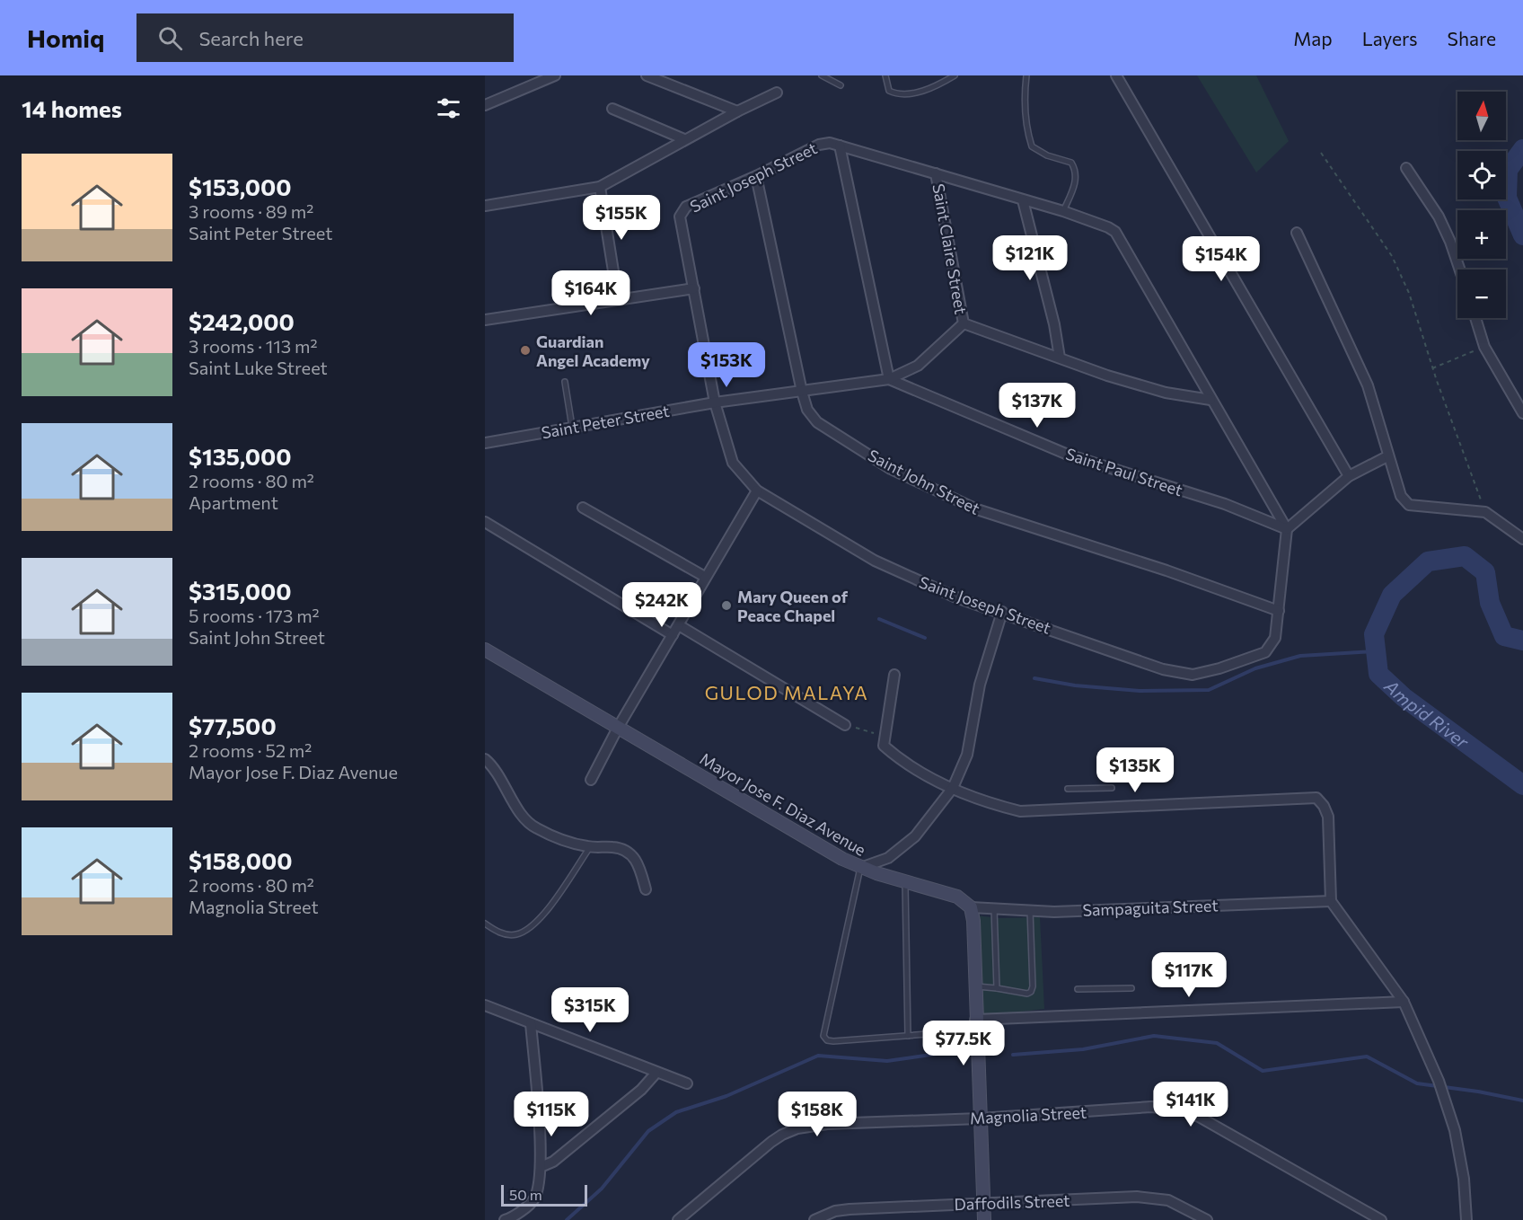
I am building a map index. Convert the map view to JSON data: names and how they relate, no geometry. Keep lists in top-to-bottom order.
{
  "streets": {
    "main road": ["Mayor Jose F. Diaz Avenue"],
    "street": [
      "Saint Joseph Street",
      "Saint Claire Street",
      "Saint Peter Street",
      "Saint Paul Street",
      "Saint John Street",
      "Sampaguita Street",
      "Magnolia Street",
      "Daffodils Street"
    ]
  },
  "crossings": [
    ["Saint Joseph Street", "Saint Claire Street"],
    ["Saint Joseph Street", "Saint Peter Street"],
    ["Saint Joseph Street", "Saint Paul Street"],
    ["Saint Joseph Street", "Saint John Street"],
    ["Saint Claire Street", "Saint Peter Street"],
    ["Saint Peter Street", "Saint Paul Street"],
    ["Saint Peter Street", "Saint John Street"],
    ["Mayor Jose F. Diaz Avenue", "Sampaguita Street"]
  ],
  "districts": ["GULOD MALAYA"],
  "water": ["Ampid River"],
  "places": ["Guardian Angel Academy", "Mary Queen of Peace Chapel"],
  "scale_bar": "50 m",
  "north": "top",
  "page": {
    "header": "Homiq",
    "search": "Search here",
    "nav": ["Map", "Layers", "Share"],
    "heading": "14 homes",
    "map_buttons": ["+", "−"],
    "list": [
      {
        "name": "$153,000",
        "note": "3 rooms · 89 m² · Saint Peter Street"
      },
      {
        "name": "$242,000",
        "note": "3 rooms · 113 m² · Saint Luke Street"
      },
      {
        "name": "$135,000",
        "note": "2 rooms · 80 m² · Apartment"
      },
      {
        "name": "$315,000",
        "note": "5 rooms · 173 m² · Saint John Street"
      },
      {
        "name": "$77,500",
        "note": "2 rooms · 52 m² · Mayor Jose F. Diaz Avenue"
      },
      {
        "name": "$158,000",
        "note": "2 rooms · 80 m² · Magnolia Street"
      }
    ],
    "price": [
      "$155K",
      "$121K",
      "$154K",
      "$164K",
      "$153K",
      "$137K",
      "$242K",
      "$135K",
      "$117K",
      "$315K",
      "$77.5K",
      "$141K",
      "$115K",
      "$158K"
    ],
    "scale": "50 m"
  }
}
